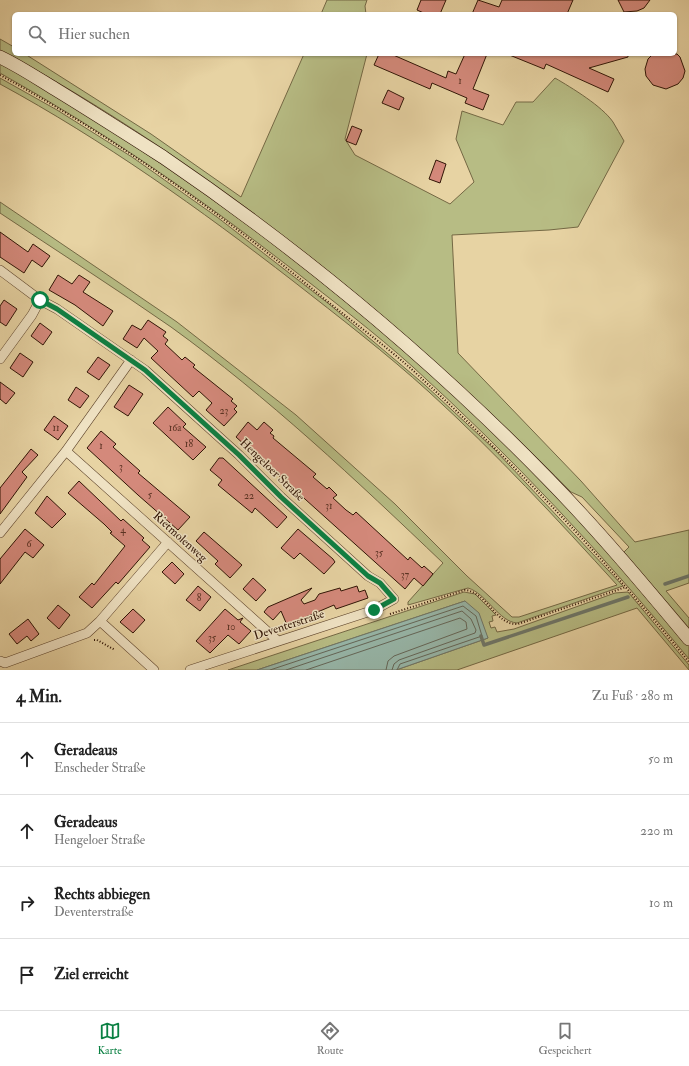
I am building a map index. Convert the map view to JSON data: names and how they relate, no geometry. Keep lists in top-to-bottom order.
{
  "streets": {
    "street": ["Hengeloer Straße", "Rietmolenweg", "Deventerstraße"]
  },
  "crossings": [
    ["Hengeloer Straße", "Deventerstraße"],
    ["Rietmolenweg", "Deventerstraße"]
  ],
  "house_numbers": [
    "1",
    "23",
    "11",
    "16a",
    "18",
    "1",
    "3",
    "5",
    "22",
    "31",
    "4",
    "6",
    "35",
    "37",
    "8",
    "10",
    "35"
  ],
  "page": {
    "search": "Hier suchen",
    "heading": ["4 Min.", "Zu Fuß · 280 m"],
    "list": [
      ["Geradeaus", "Enscheder Straße", "50 m"],
      ["Geradeaus", "Hengeloer Straße", "220 m"],
      ["Rechts abbiegen", "Deventerstraße", "10 m"],
      "Ziel erreicht"
    ],
    "nav": ["Karte", "Route", "Gespeichert"]
  }
}
